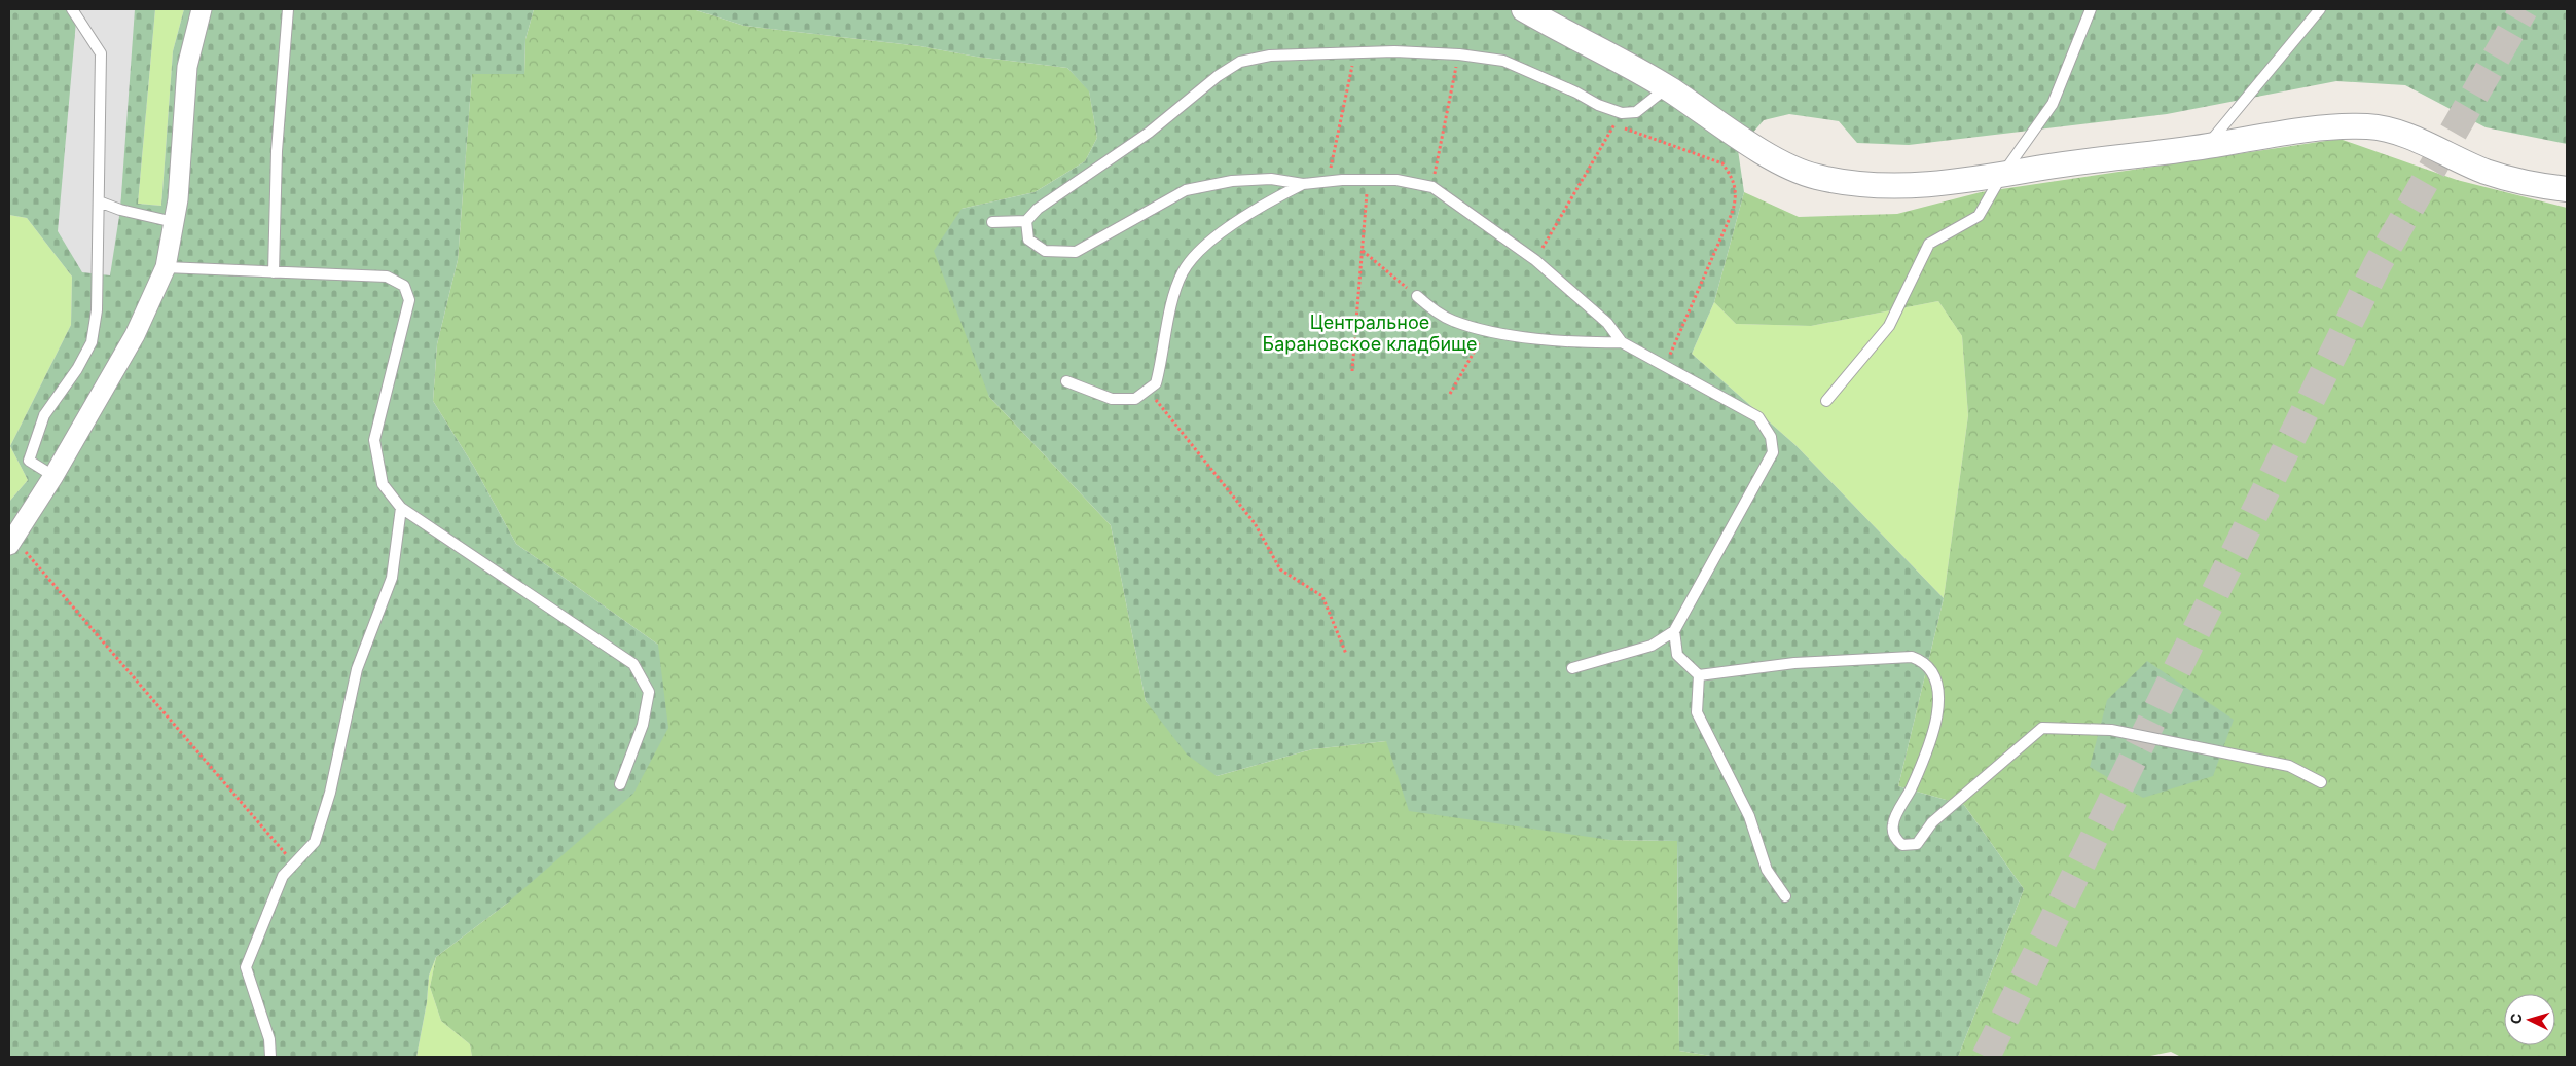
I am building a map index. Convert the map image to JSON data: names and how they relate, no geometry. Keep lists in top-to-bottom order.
{
  "parks": ["Центральное Барановское кладбище"],
  "north": "left"
}
